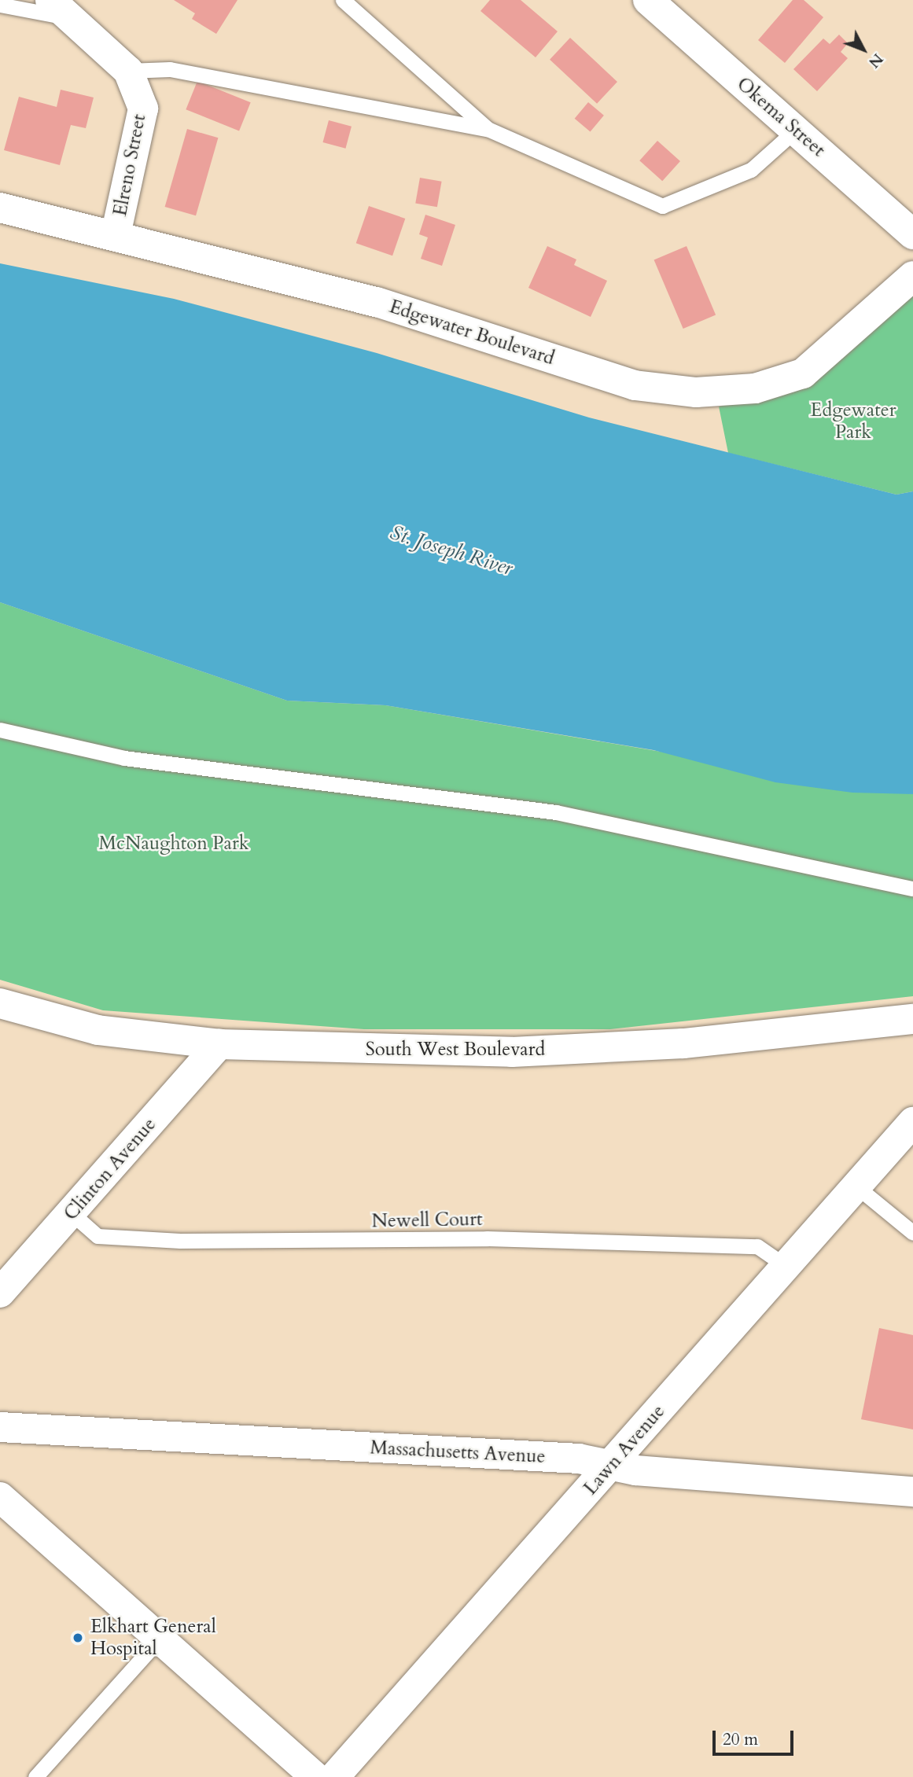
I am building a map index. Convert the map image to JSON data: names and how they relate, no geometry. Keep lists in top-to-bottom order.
{
  "streets": {
    "street": [
      "Okema Street",
      "Elreno Street",
      "Edgewater Boulevard",
      "South West Boulevard",
      "Clinton Avenue",
      "Lawn Avenue",
      "Massachusetts Avenue"
    ],
    "lane": ["Newell Court"]
  },
  "crossings": [
    ["Elreno Street", "Edgewater Boulevard"],
    ["South West Boulevard", "Clinton Avenue"],
    ["Clinton Avenue", "Newell Court"],
    ["Newell Court", "Lawn Avenue"],
    ["Lawn Avenue", "Massachusetts Avenue"]
  ],
  "water": ["St. Joseph River"],
  "parks": ["Edgewater Park", "McNaughton Park"],
  "places": ["Elkhart General Hospital"],
  "scale_bar": "20 m",
  "north": "bottom right"
}
